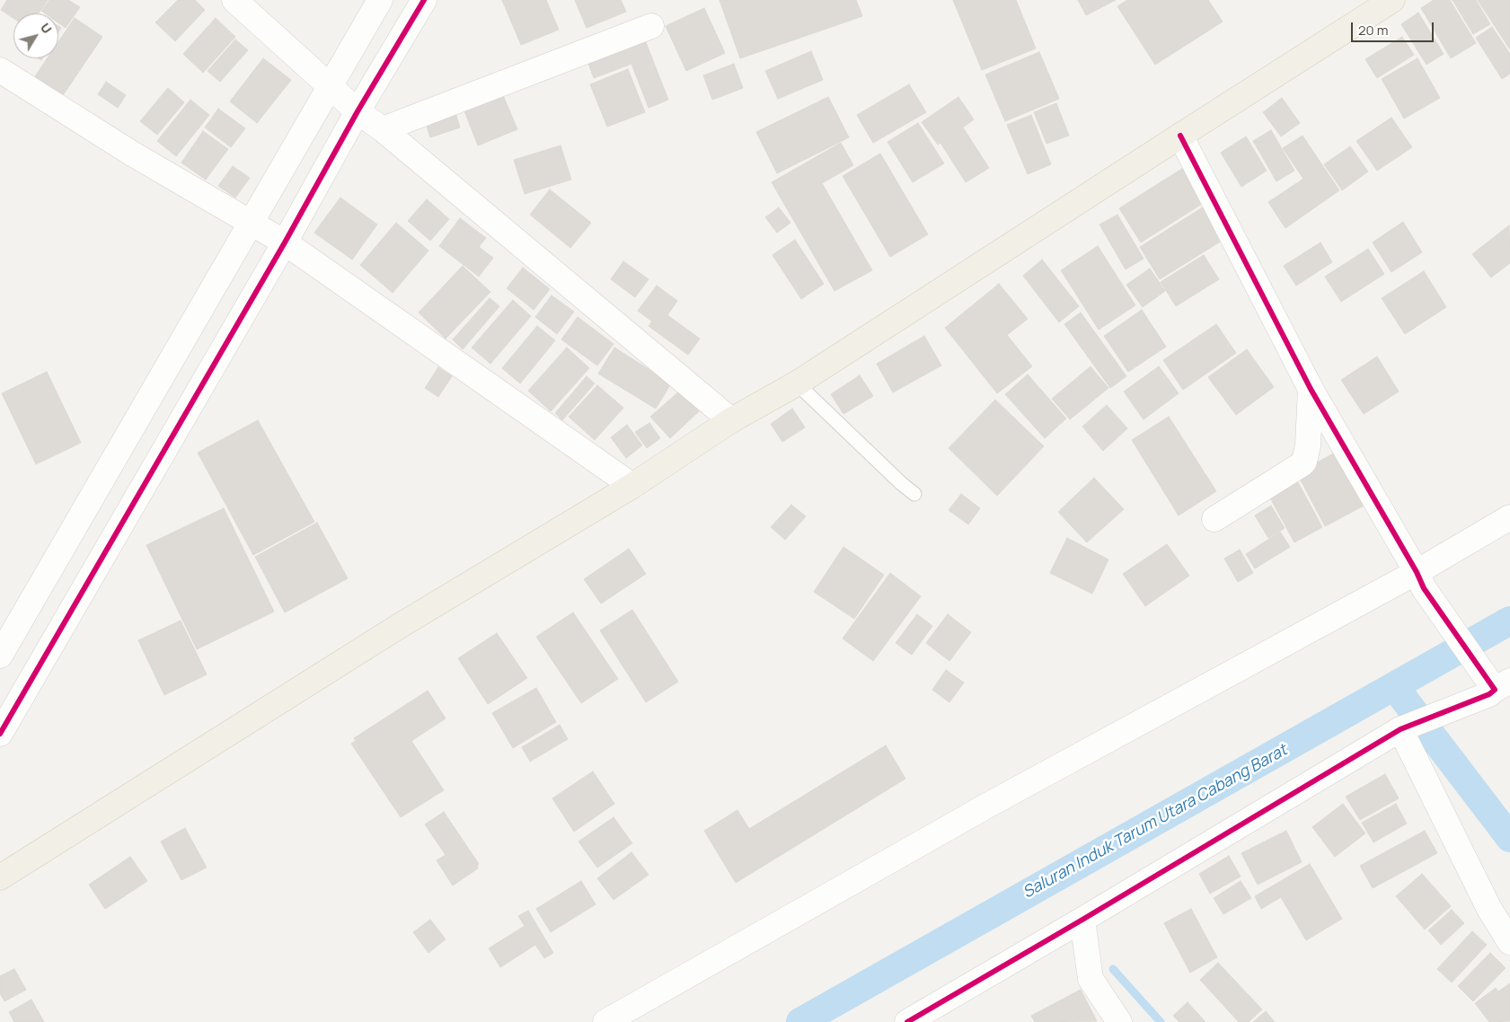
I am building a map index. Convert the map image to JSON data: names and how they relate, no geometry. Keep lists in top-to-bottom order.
{
  "water": ["Saluran Induk Tarum Utara Cabang Barat"],
  "scale_bar": "20 m",
  "north": "top right"
}
